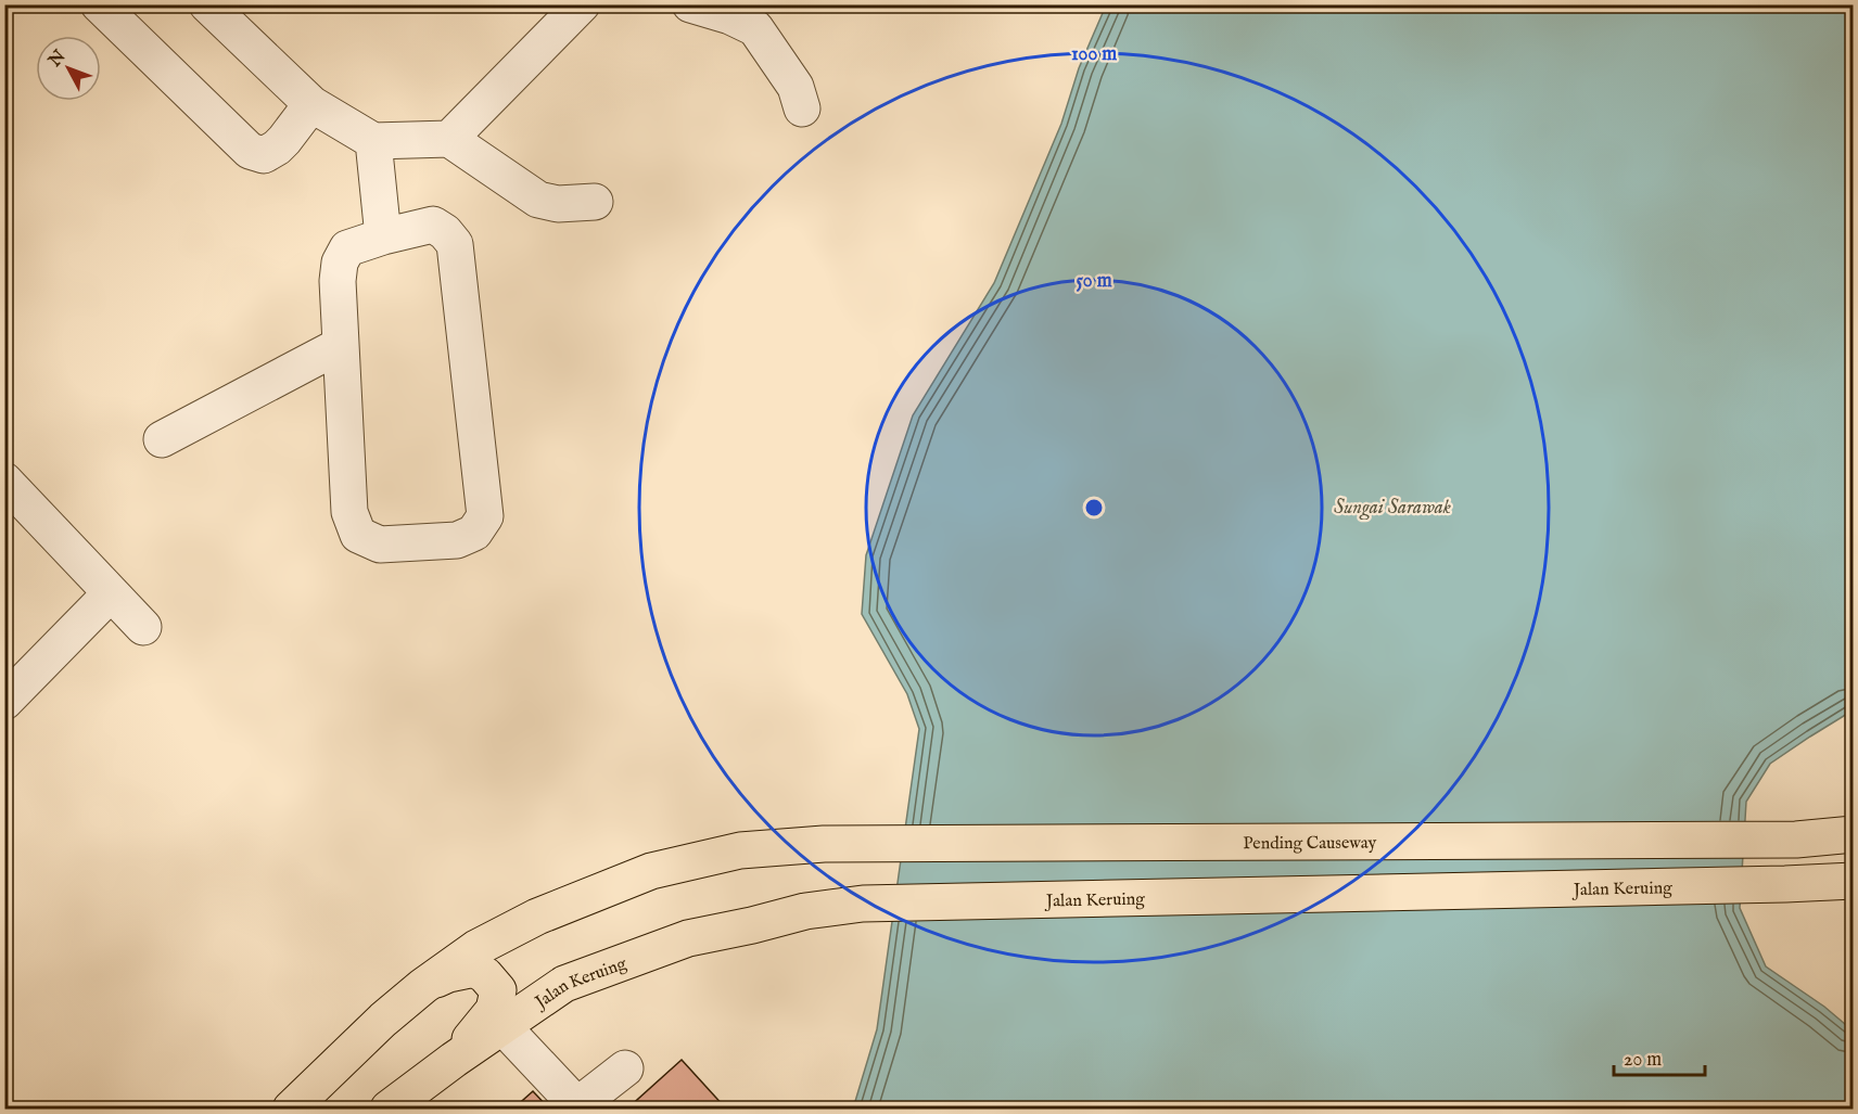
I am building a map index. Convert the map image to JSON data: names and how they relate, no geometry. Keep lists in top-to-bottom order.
{
  "streets": {
    "main road": ["Pending Causeway", "Jalan Keruing"]
  },
  "water": ["Sungai Sarawak"],
  "scale_bar": "20 m",
  "north": "top left",
  "rings": ["100 m", "50 m"]
}
